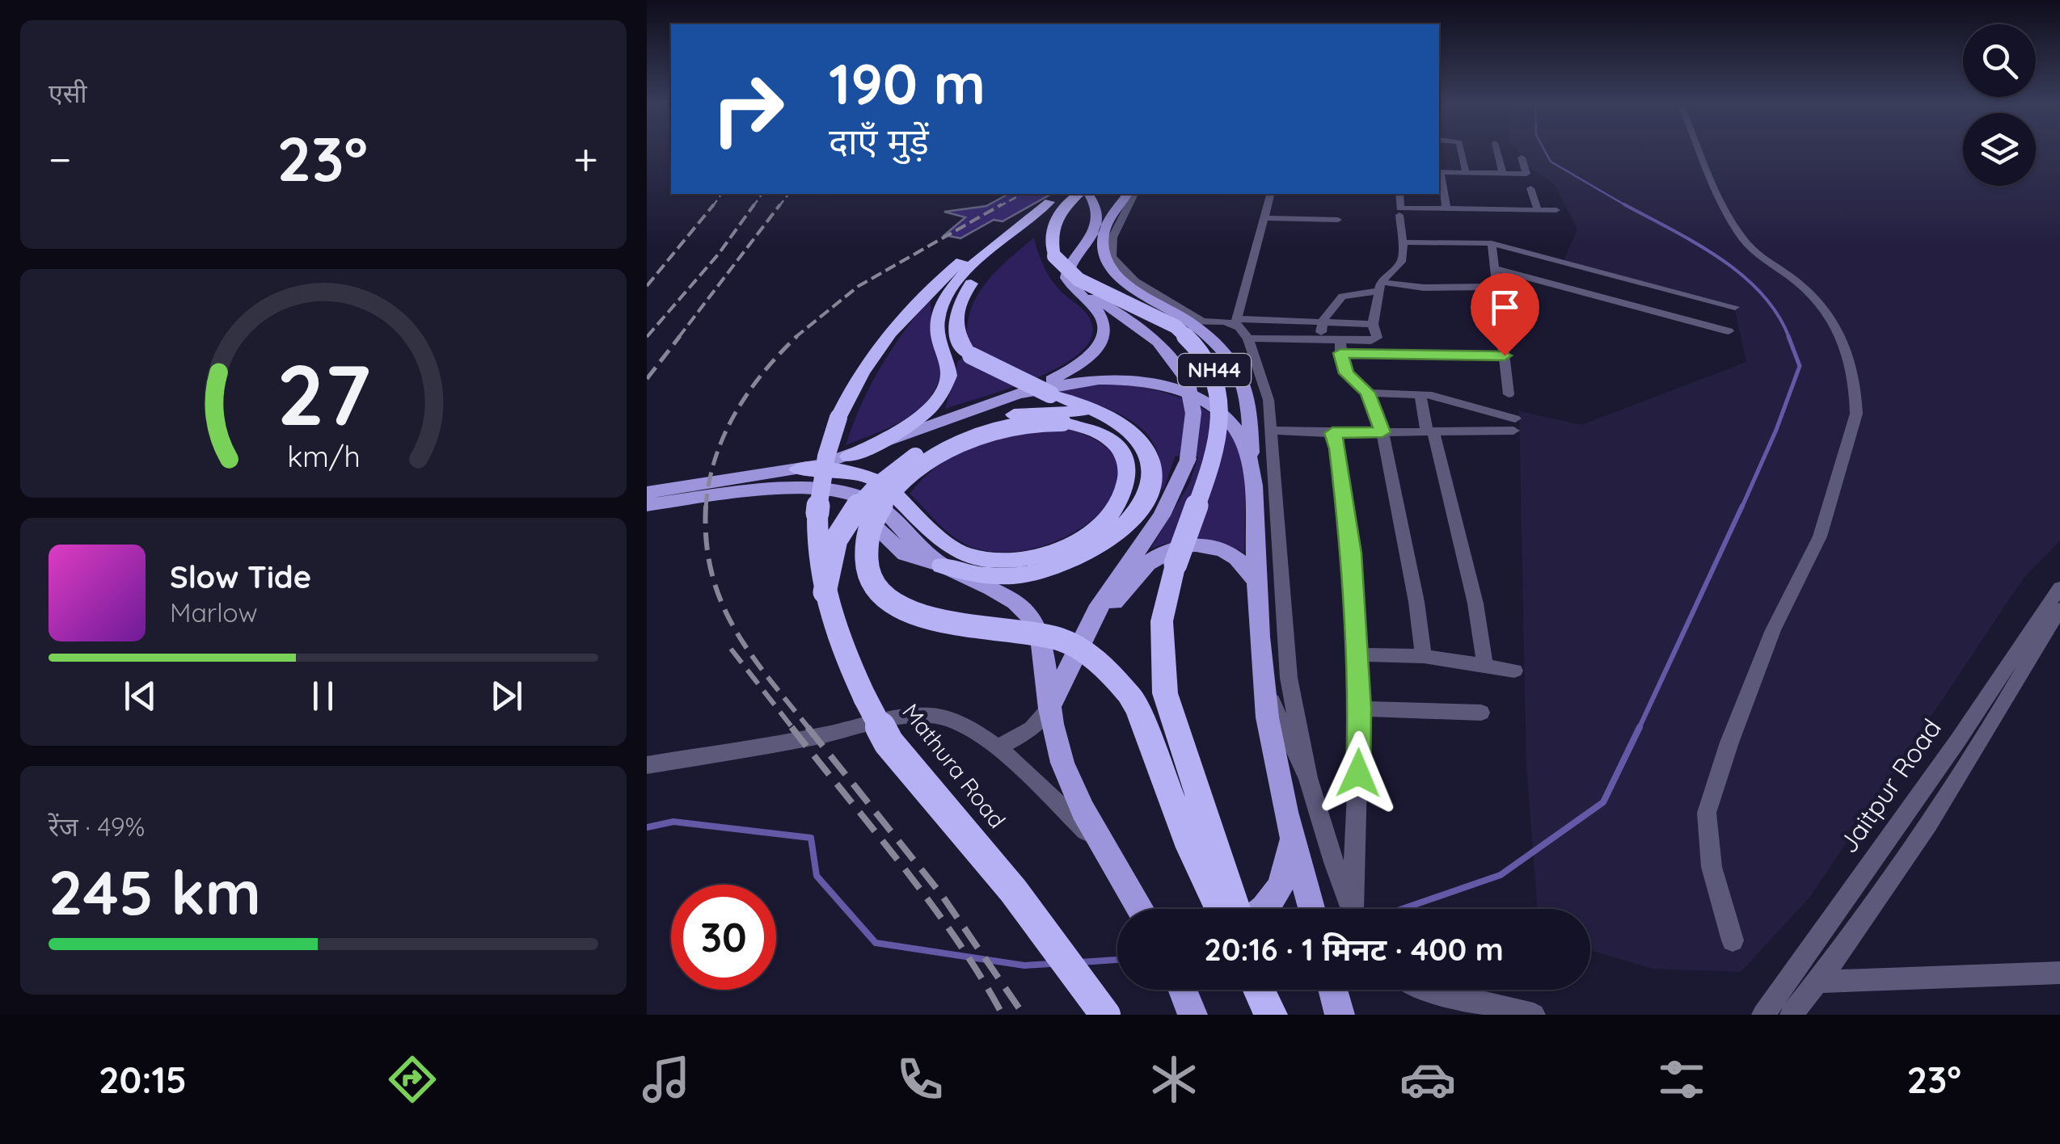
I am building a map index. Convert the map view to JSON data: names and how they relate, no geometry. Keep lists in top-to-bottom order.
{
  "streets": {
    "highway": ["NH44", "Mathura Road"],
    "street": ["Jaitpur Road"]
  },
  "crossings": [
    ["NH44", "Mathura Road"]
  ],
  "page": {
    "tile": [
      "एसी",
      ["रेंज · 49%", "245 km"]
    ],
    "turn": ["190 m", "दाएँ मुड़ें"],
    "heat": ["−", "23°", "+"],
    "song": ["Slow Tide", "Marlow"],
    "limit": "30",
    "trip": "20:16 · 1 मिनट · 400 m",
    "tabs": ["20:15", "23°"],
    "gauge": ["27", "km/h"]
  }
}
